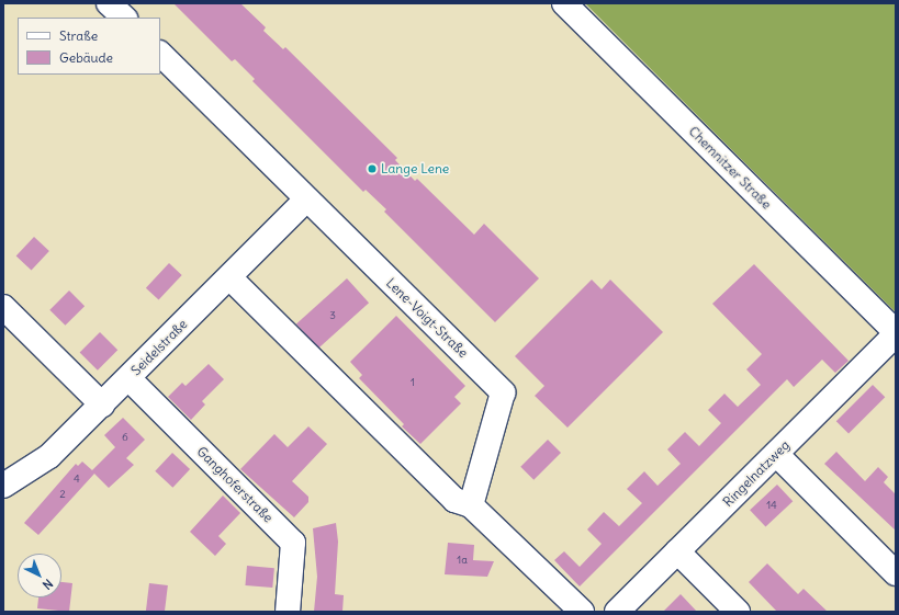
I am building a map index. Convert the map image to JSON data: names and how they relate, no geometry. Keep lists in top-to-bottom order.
{
  "streets": {
    "street": [
      "Chemnitzer Straße",
      "Lene-Voigt-Straße",
      "Seidelstraße",
      "Ringelnatzweg",
      "Ganghoferstraße"
    ]
  },
  "crossings": [
    ["Chemnitzer Straße", "Ringelnatzweg"],
    ["Lene-Voigt-Straße", "Seidelstraße"],
    ["Seidelstraße", "Ganghoferstraße"]
  ],
  "places": ["Lange Lene"],
  "house_numbers": [
    "3",
    "1",
    "6",
    "4",
    "2",
    "14",
    "1a"
  ],
  "legend": ["Straße", "Gebäude"],
  "north": "bottom right"
}
